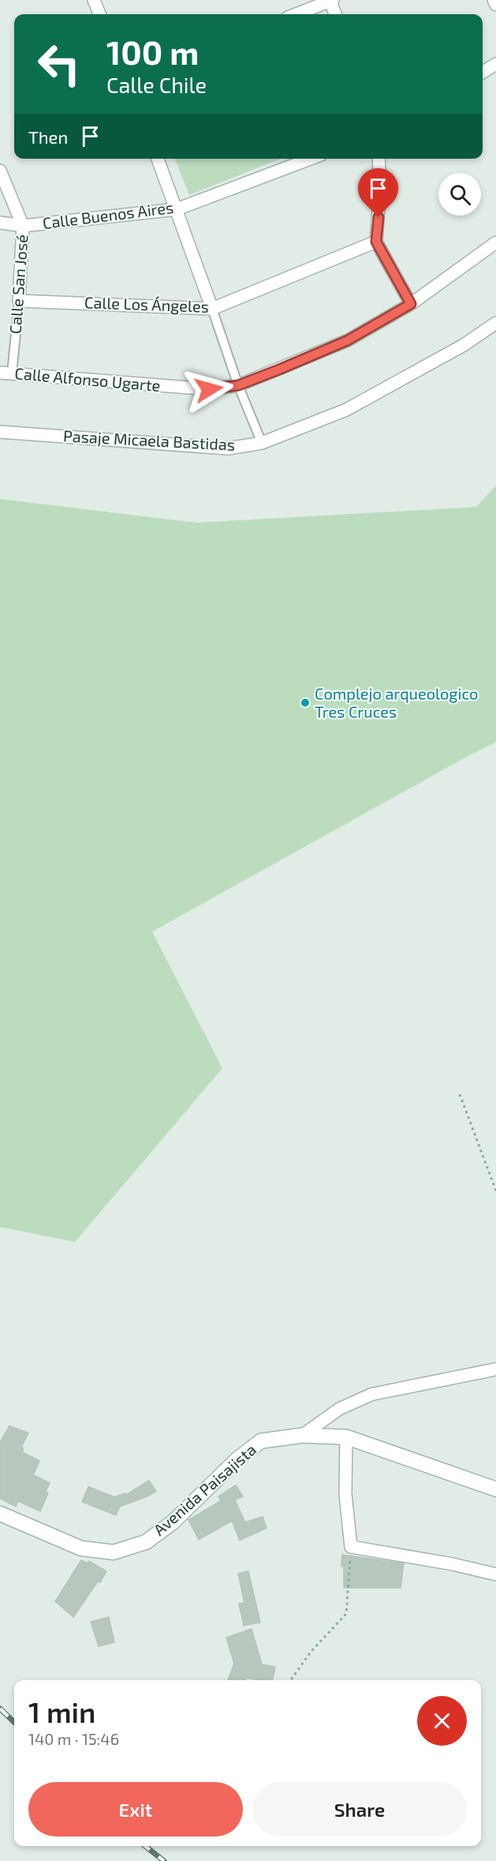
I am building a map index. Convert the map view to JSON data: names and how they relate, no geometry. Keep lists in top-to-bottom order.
{
  "streets": {
    "main road": ["Avenida Paisajista"],
    "street": [
      "Calle Buenos Aires",
      "Calle San José",
      "Calle Los Ángeles",
      "Calle Alfonso Ugarte",
      "Pasaje Micaela Bastidas"
    ]
  },
  "crossings": [
    ["Calle Buenos Aires", "Calle San José"],
    ["Calle San José", "Calle Los Ángeles"],
    ["Calle San José", "Calle Alfonso Ugarte"]
  ],
  "places": ["Complejo arqueologico Tres Cruces"],
  "page": {
    "turn": ["100 m", "Calle Chile"],
    "then": "Then",
    "heading": ["1 min", "140 m · 15:46"],
    "buttons": ["Exit", "Share"]
  }
}
